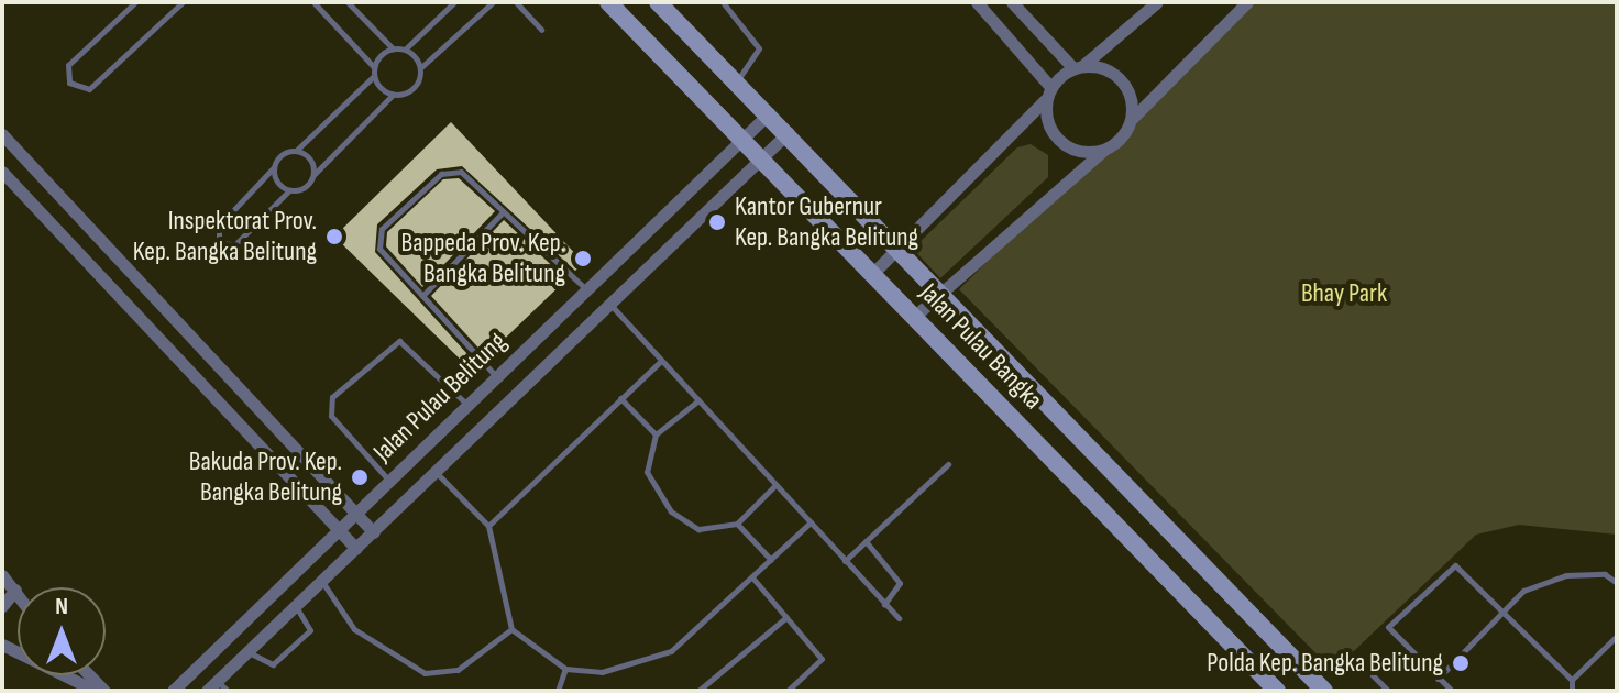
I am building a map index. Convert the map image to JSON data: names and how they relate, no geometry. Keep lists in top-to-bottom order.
{
  "streets": {
    "main road": ["Jalan Pulau Bangka"],
    "street": ["Jalan Pulau Belitung"]
  },
  "crossings": [
    ["Jalan Pulau Bangka", "Jalan Pulau Belitung"]
  ],
  "parks": ["Bhay Park"],
  "places": [
    "Kantor Gubernur Kep. Bangka Belitung",
    "Inspektorat Prov. Kep. Bangka Belitung",
    "Bappeda Prov. Kep. Bangka Belitung",
    "Bakuda Prov. Kep. Bangka Belitung",
    "Polda Kep. Bangka Belitung"
  ],
  "north": "top"
}
